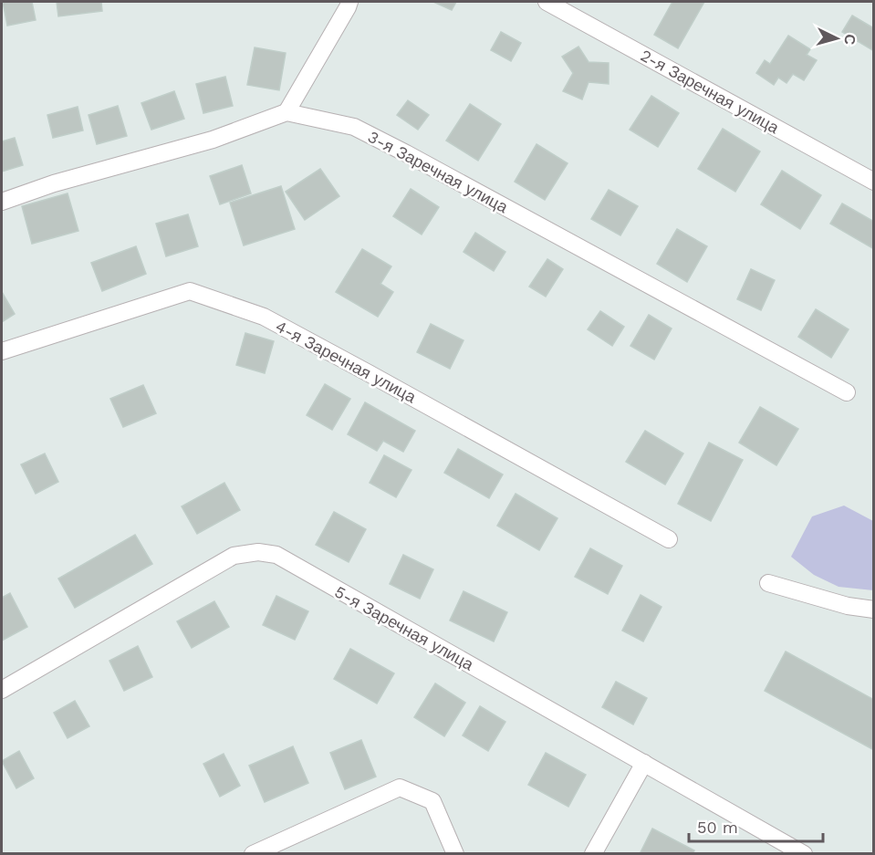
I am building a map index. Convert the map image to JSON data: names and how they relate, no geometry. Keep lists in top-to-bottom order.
{
  "streets": {
    "street": [
      "2-я Заречная улица",
      "3-я Заречная улица",
      "4-я Заречная улица",
      "5-я Заречная улица"
    ]
  },
  "scale_bar": "50 m",
  "north": "right"
}
